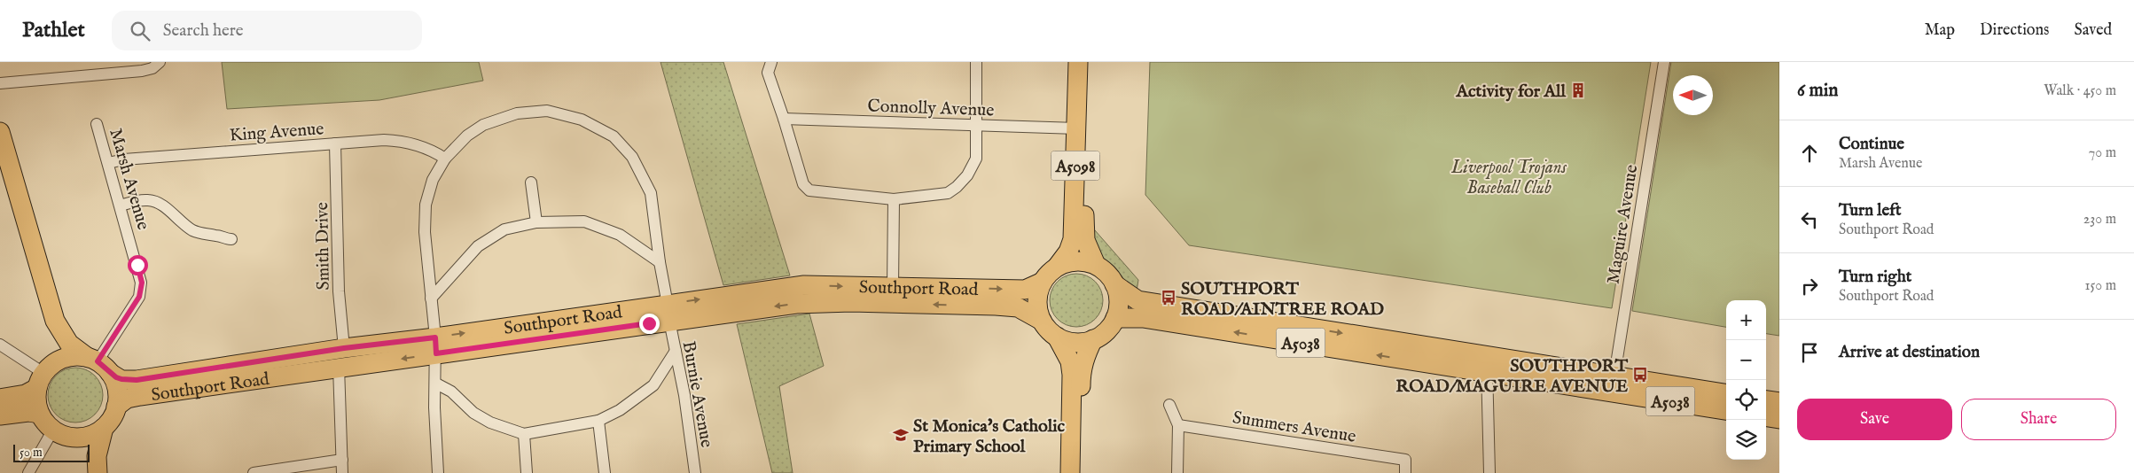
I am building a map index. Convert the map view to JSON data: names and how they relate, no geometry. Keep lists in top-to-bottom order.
{
  "streets": {
    "main road": ["A5098", "Southport Road", "A5038"],
    "street": [
      "Connolly Avenue",
      "King Avenue",
      "Marsh Avenue",
      "Maguire Avenue",
      "Smith Drive",
      "Burnie Avenue",
      "Summers Avenue"
    ]
  },
  "crossings": [
    ["Connolly Avenue", "A5098"],
    ["King Avenue", "Marsh Avenue"],
    ["King Avenue", "Smith Drive"],
    ["King Avenue", "Burnie Avenue"],
    ["A5098", "Southport Road"],
    ["A5098", "A5038"],
    ["Marsh Avenue", "Southport Road"],
    ["Maguire Avenue", "A5038"],
    ["Smith Drive", "Southport Road"],
    ["Southport Road", "A5038"],
    ["Southport Road", "Burnie Avenue"]
  ],
  "parks": ["Liverpool Trojans Baseball Club"],
  "places": {
    "building": ["Activity for All"],
    "bus stop": ["SOUTHPORT ROAD/AINTREE ROAD", "SOUTHPORT ROAD/MAGUIRE AVENUE"],
    "school or university": ["St Monica's Catholic Primary School"]
  },
  "scale_bar": "50 m",
  "north": "left",
  "page": {
    "header": "Pathlet",
    "search": "Search here",
    "nav": ["Map", "Directions", "Saved"],
    "heading": ["6 min", "Walk · 450 m"],
    "list": [
      ["Continue", "Marsh Avenue", "70 m"],
      ["Turn left", "Southport Road", "230 m"],
      ["Turn right", "Southport Road", "150 m"],
      "Arrive at destination"
    ],
    "map_buttons": ["+", "−"],
    "buttons": ["Save", "Share"],
    "scale": "50 m"
  }
}
